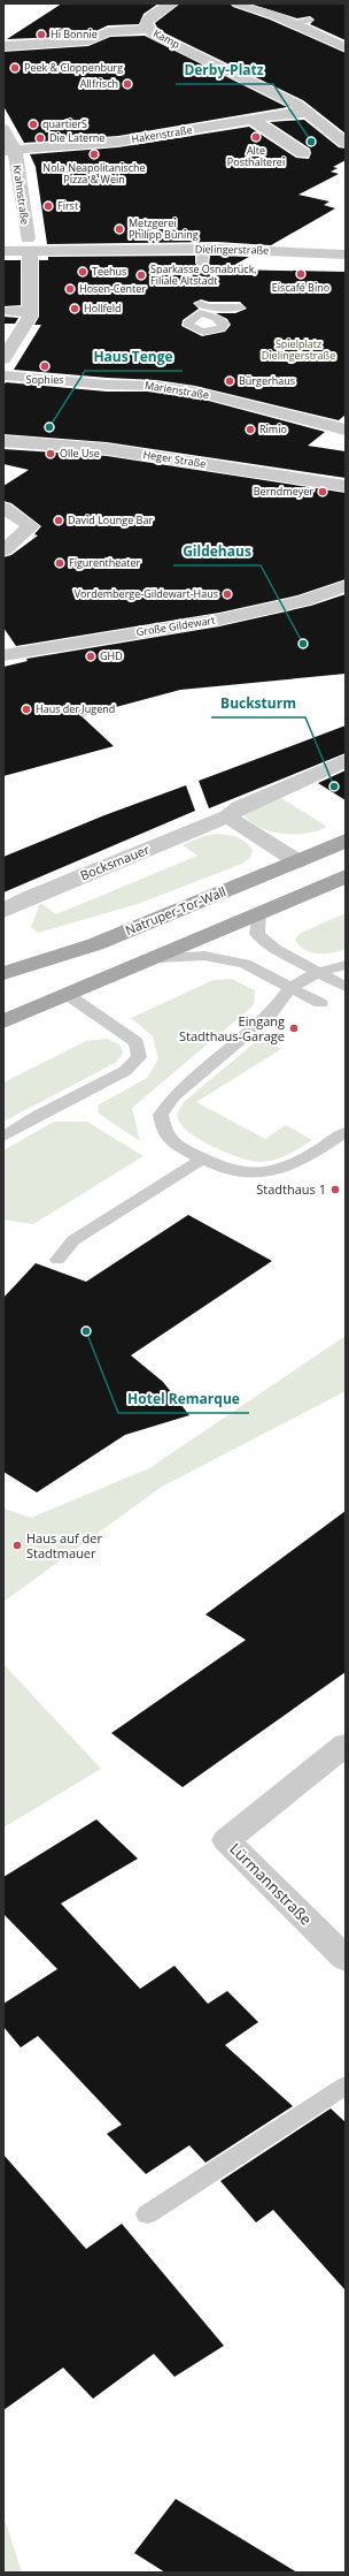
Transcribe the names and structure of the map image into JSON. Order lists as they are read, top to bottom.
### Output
{
  "streets": {
    "main road": ["Natruper-Tor-Wall"],
    "street": [
      "Kamp",
      "Hakenstraße",
      "Krahnstraße",
      "Dielingerstraße",
      "Marienstraße",
      "Heger Straße",
      "Große Gildewart",
      "Bocksmauer",
      "Lürmannstraße"
    ]
  },
  "crossings": [
    ["Kamp", "Hakenstraße"],
    ["Hakenstraße", "Krahnstraße"],
    ["Krahnstraße", "Dielingerstraße"]
  ],
  "parks": ["Spielplatz Dielingerstraße"],
  "places": [
    "Hi Bonnie",
    "Peek & Cloppenburg",
    "Allfrisch",
    "quartierS",
    "Alte Posthalterei",
    "Die Laterne",
    "Derby-Platz",
    "Nola Neapolitanische Pizza & Wein",
    "First",
    "Metzgerei Philipp Büning",
    "Teehus",
    "Eiscafé Bino",
    "Sparkasse Osnabrück, Filiale Altstadt",
    "Hosen-Center",
    "Hollfeld",
    "Sophies",
    "Bürgerhaus",
    "Haus Tenge",
    "Rimio",
    "Olle Use",
    "Berndmeyer",
    "David Lounge Bar",
    "Figurentheater",
    "Vordemberge-Gildewart-Haus",
    "Gildehaus",
    "GHD",
    "Haus der Jugend",
    "Bucksturm",
    "Eingang Stadthaus-Garage",
    "Stadthaus 1",
    "Hotel Remarque",
    "Haus auf der Stadtmauer"
  ]
}
